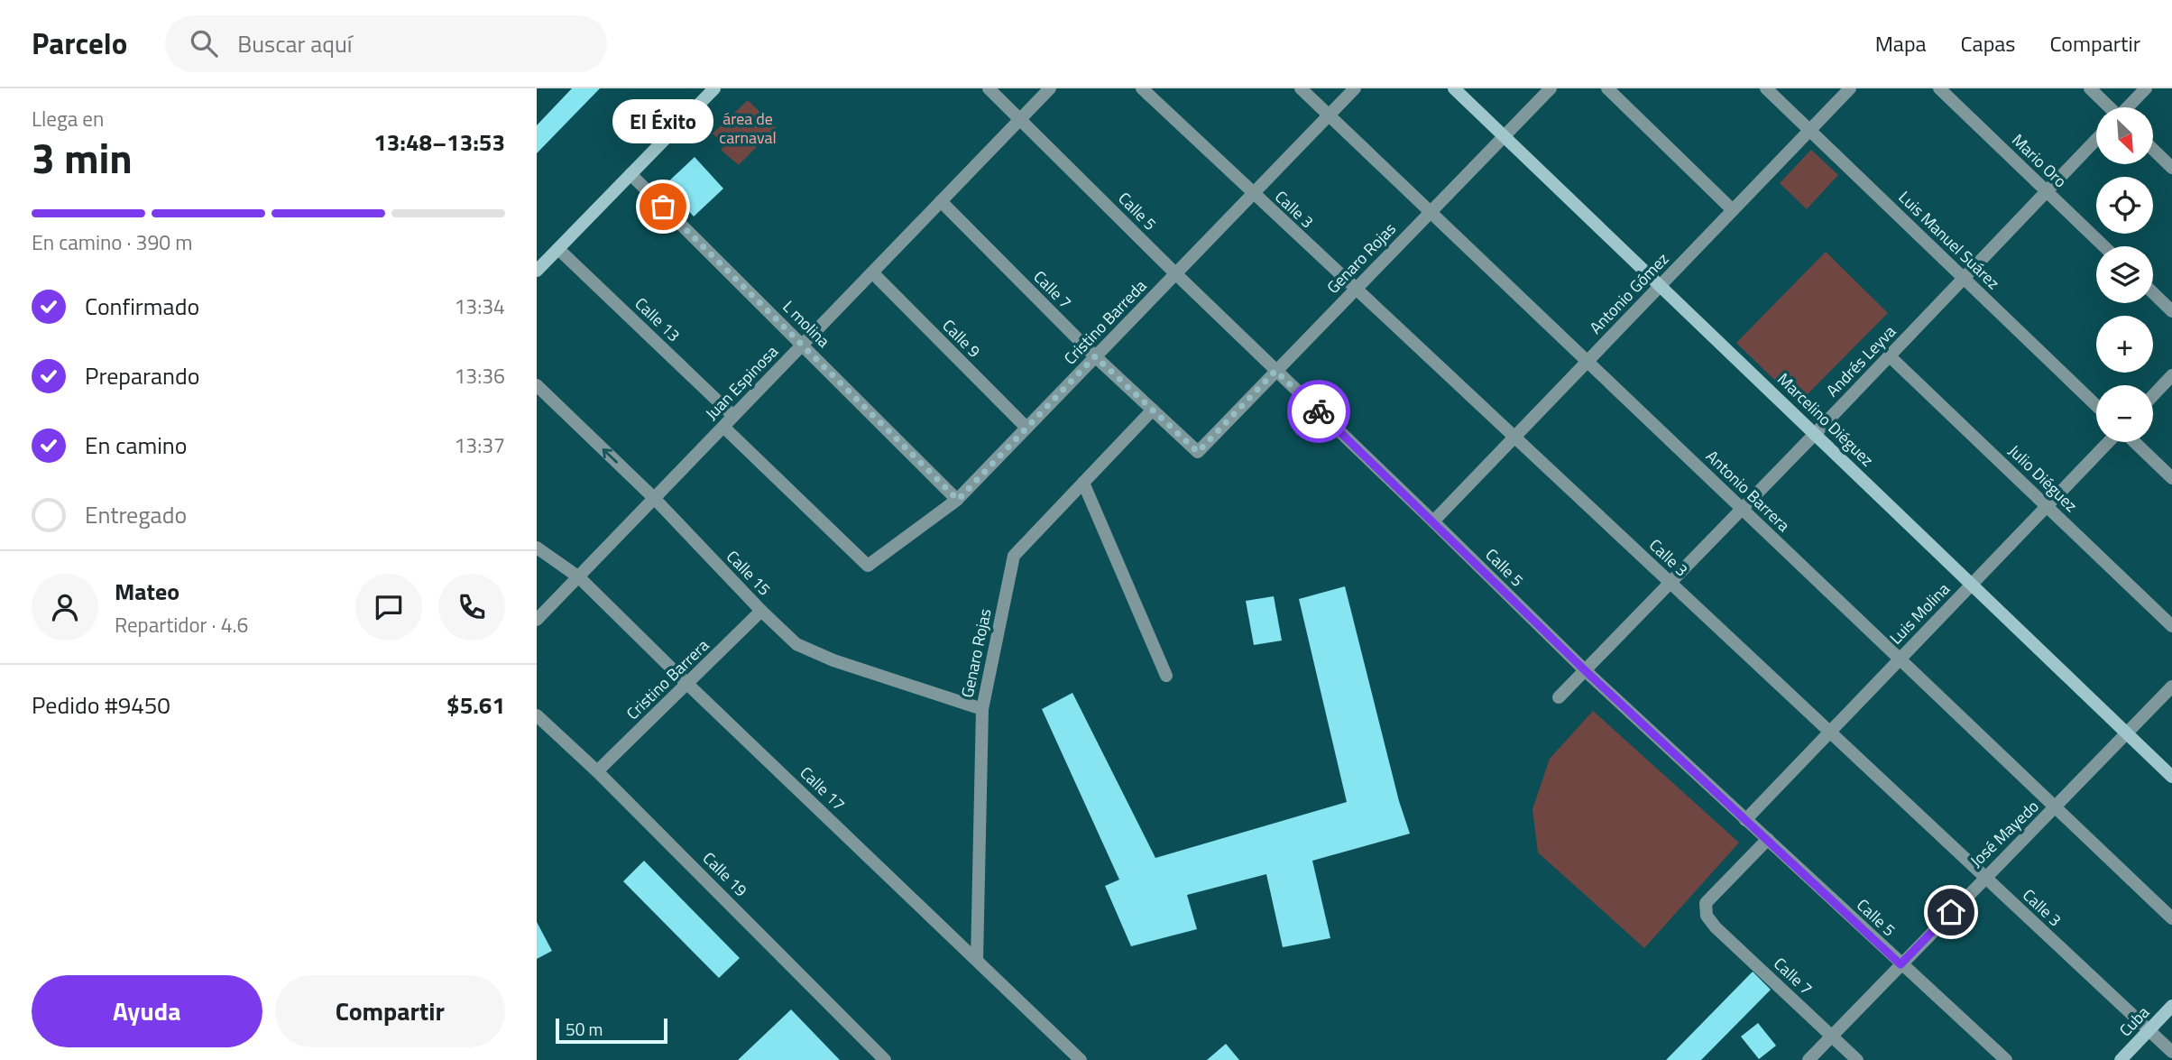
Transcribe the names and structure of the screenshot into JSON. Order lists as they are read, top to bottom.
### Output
{
  "streets": {
    "street": [
      "Mario Oro",
      "Calle 3",
      "Calle 5",
      "Luis Manuel Suárez",
      "Genaro Rojas",
      "Calle 7",
      "Antonio Gómez",
      "Calle 13",
      "Cristino Barreda",
      "L molina",
      "Calle 9",
      "Andrés Leyva",
      "Juan Espinosa",
      "Marcelino Diéguez",
      "Julio Diéguez",
      "Antonio Barrera",
      "Calle 15",
      "Luis Molina",
      "Cristino Barrera",
      "Calle 17",
      "José Mayedo",
      "Calle 19",
      "Cuba"
    ]
  },
  "crossings": [
    ["Mario Oro", "Andrés Leyva"],
    ["Calle 3", "Genaro Rojas"],
    ["Calle 3", "Antonio Gómez"],
    ["Calle 3", "Cristino Barreda"],
    ["Calle 3", "Andrés Leyva"],
    ["Calle 3", "Luis Molina"],
    ["Calle 3", "José Mayedo"],
    ["Calle 3", "Cuba"],
    ["Calle 5", "Genaro Rojas"],
    ["Calle 5", "Calle 7"],
    ["Calle 5", "Antonio Gómez"],
    ["Calle 5", "Cristino Barreda"],
    ["Calle 5", "Andrés Leyva"],
    ["Calle 5", "Juan Espinosa"],
    ["Calle 5", "Luis Molina"],
    ["Calle 5", "José Mayedo"],
    ["Luis Manuel Suárez", "Antonio Gómez"],
    ["Luis Manuel Suárez", "Andrés Leyva"],
    ["Genaro Rojas", "Calle 7"],
    ["Genaro Rojas", "Marcelino Diéguez"],
    ["Genaro Rojas", "Antonio Barrera"],
    ["Genaro Rojas", "Calle 15"],
    ["Genaro Rojas", "Calle 17"],
    ["Calle 7", "Cristino Barreda"],
    ["Calle 7", "Juan Espinosa"],
    ["Calle 7", "José Mayedo"],
    ["Antonio Gómez", "Marcelino Diéguez"],
    ["Antonio Gómez", "Antonio Barrera"],
    ["Calle 13", "Juan Espinosa"],
    ["Cristino Barreda", "L molina"],
    ["Cristino Barreda", "Calle 9"],
    ["Cristino Barreda", "Juan Espinosa"],
    ["Cristino Barreda", "Antonio Barrera"],
    ["L molina", "Juan Espinosa"],
    ["Calle 9", "Juan Espinosa"],
    ["Andrés Leyva", "Marcelino Diéguez"],
    ["Andrés Leyva", "Julio Diéguez"],
    ["Andrés Leyva", "Antonio Barrera"],
    ["Juan Espinosa", "Calle 15"],
    ["Juan Espinosa", "Calle 17"],
    ["Marcelino Diéguez", "Luis Molina"],
    ["Marcelino Diéguez", "José Mayedo"],
    ["Julio Diéguez", "Luis Molina"],
    ["Antonio Barrera", "Luis Molina"],
    ["Antonio Barrera", "José Mayedo"],
    ["Calle 15", "Cristino Barrera"],
    ["Cristino Barrera", "Calle 17"],
    ["Cristino Barrera", "Calle 19"]
  ],
  "parks": ["área de carnaval"],
  "places": ["El Éxito"],
  "scale_bar": "50 m",
  "north": "bottom right",
  "page": {
    "header": "Parcelo",
    "search": "Buscar aquí",
    "nav": ["Mapa", "Capas", "Compartir"],
    "heading": ["3 min", "Llega en", "13:48–13:53"],
    "panel": [
      "Mateo",
      "Repartidor · 4.6",
      "Pedido #9450",
      "$5.61"
    ],
    "bubble": "El Éxito",
    "map_buttons": ["+", "−"],
    "bar": "En camino · 390 m",
    "list": [
      ["Confirmado", "13:34"],
      ["Preparando", "13:36"],
      ["En camino", "13:37"],
      "Entregado"
    ],
    "buttons": ["Ayuda", "Compartir"],
    "scale": "50 m"
  }
}
